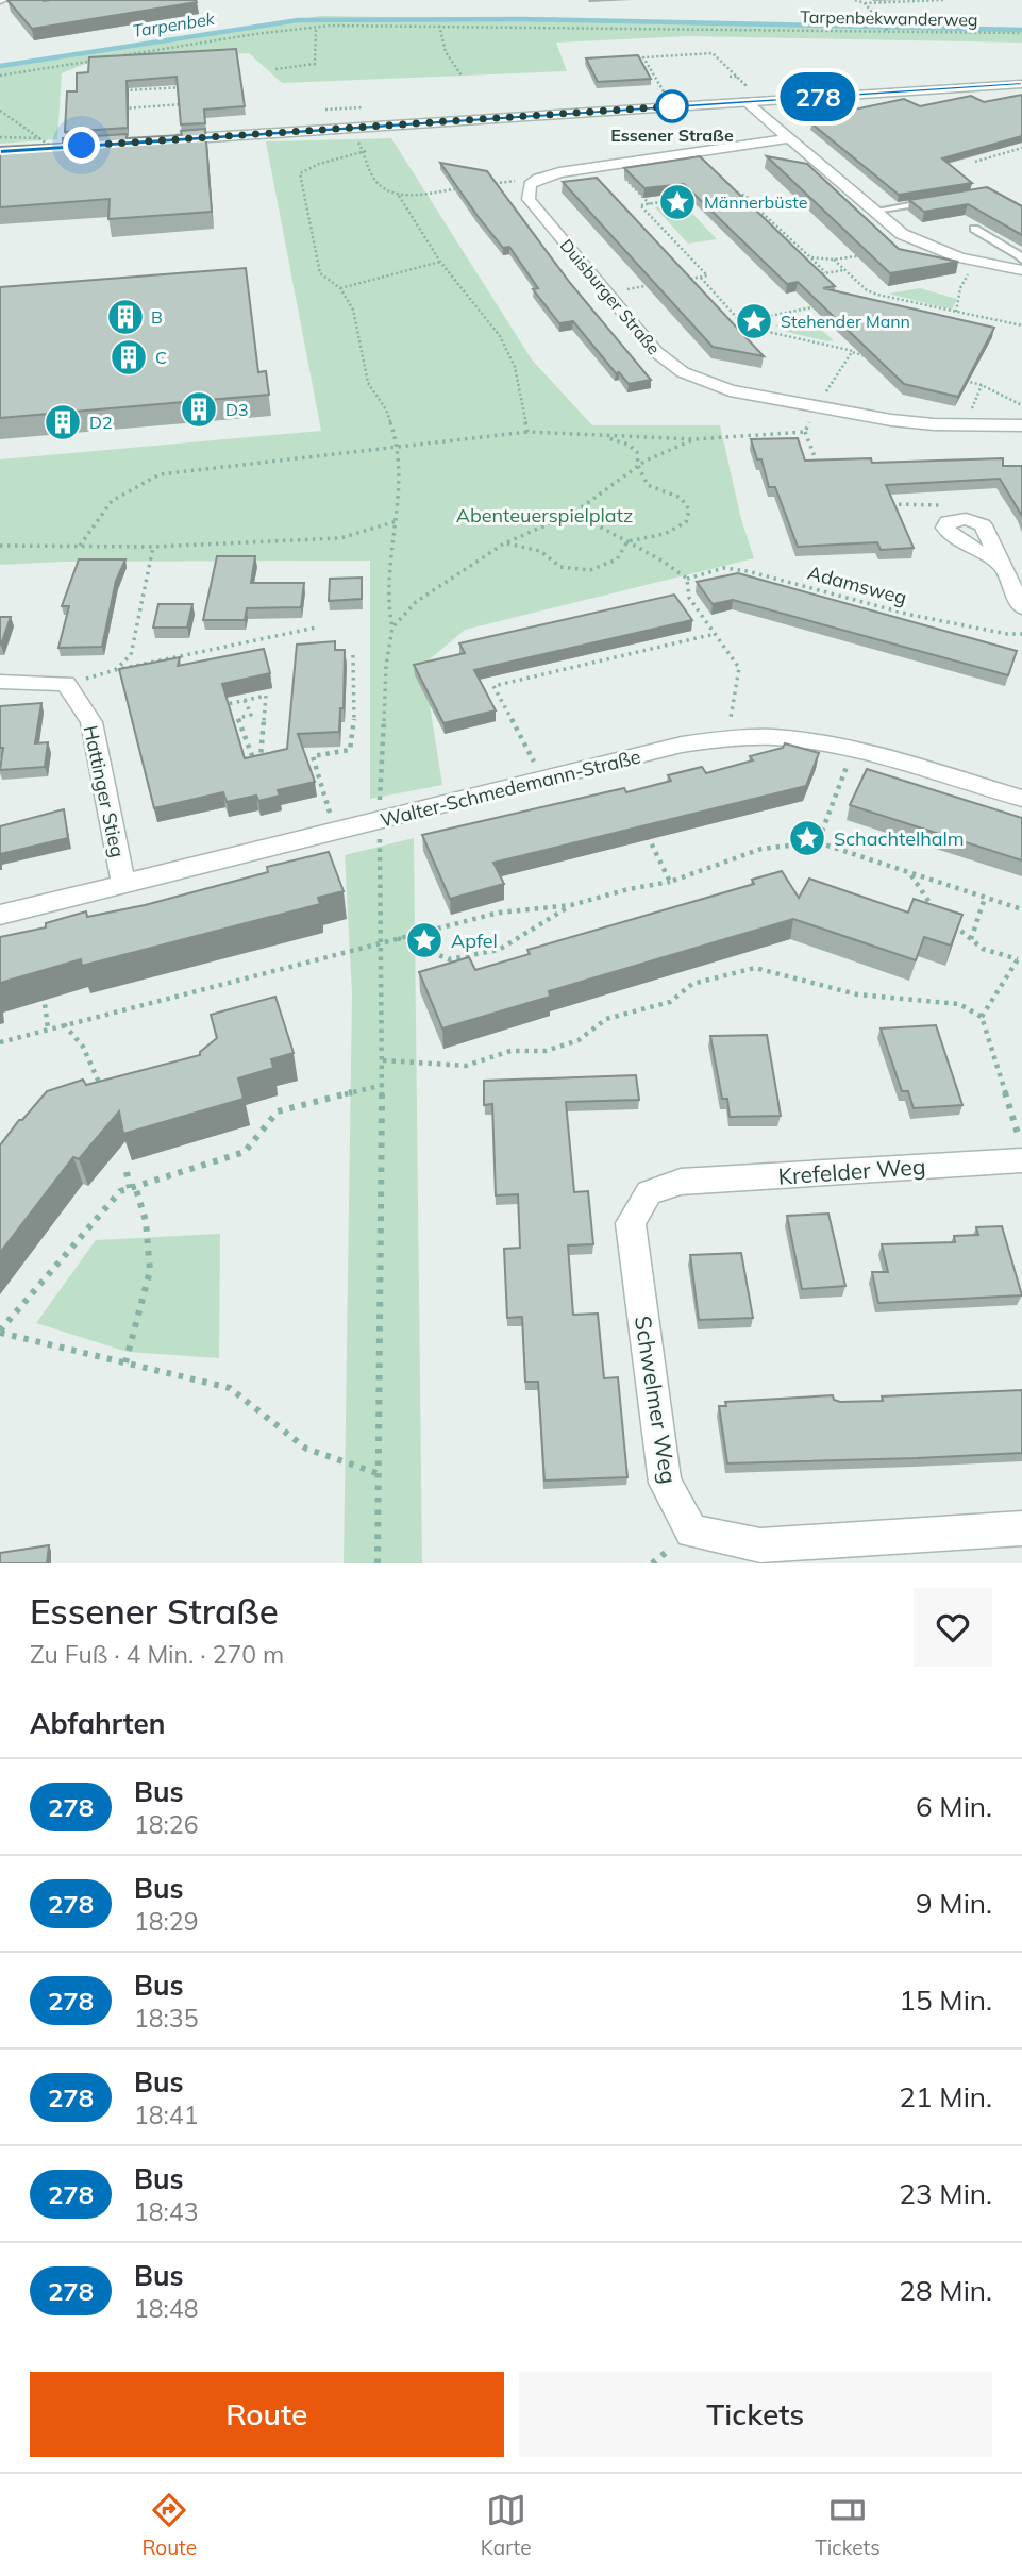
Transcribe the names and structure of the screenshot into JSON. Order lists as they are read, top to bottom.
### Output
{
  "streets": {
    "street": [
      "Duisburger Straße",
      "Walter-Schmedemann-Straße",
      "Hattinger Stieg",
      "Krefelder Weg",
      "Schwelmer Weg"
    ],
    "path": ["Tarpenbekwanderweg", "Adamsweg"]
  },
  "crossings": [
    ["Walter-Schmedemann-Straße", "Hattinger Stieg"],
    ["Krefelder Weg", "Schwelmer Weg"]
  ],
  "water": ["Tarpenbek"],
  "parks": ["Abenteuerspielplatz"],
  "places": {
    "other": ["Essener Straße"],
    "place": [
      "Männerbüste",
      "Stehender Mann",
      "Schachtelhalm",
      "Apfel"
    ],
    "building": [
      "B",
      "C",
      "D3",
      "D2"
    ]
  },
  "lines": ["bus line 278"],
  "page": {
    "on_map": "278",
    "heading": [
      ["Essener Straße", "Zu Fuß · 4 Min. · 270 m"],
      "Abfahrten"
    ],
    "list": [
      {
        "mark": "278",
        "name": "Bus",
        "note": "18:26",
        "value": "6 Min."
      },
      {
        "mark": "278",
        "name": "Bus",
        "note": "18:29",
        "value": "9 Min."
      },
      {
        "mark": "278",
        "name": "Bus",
        "note": "18:35",
        "value": "15 Min."
      },
      {
        "mark": "278",
        "name": "Bus",
        "note": "18:41",
        "value": "21 Min."
      },
      {
        "mark": "278",
        "name": "Bus",
        "note": "18:43",
        "value": "23 Min."
      },
      {
        "mark": "278",
        "name": "Bus",
        "note": "18:48",
        "value": "28 Min."
      }
    ],
    "buttons": ["Route", "Tickets"],
    "tabs": ["Route", "Karte", "Tickets"]
  }
}
